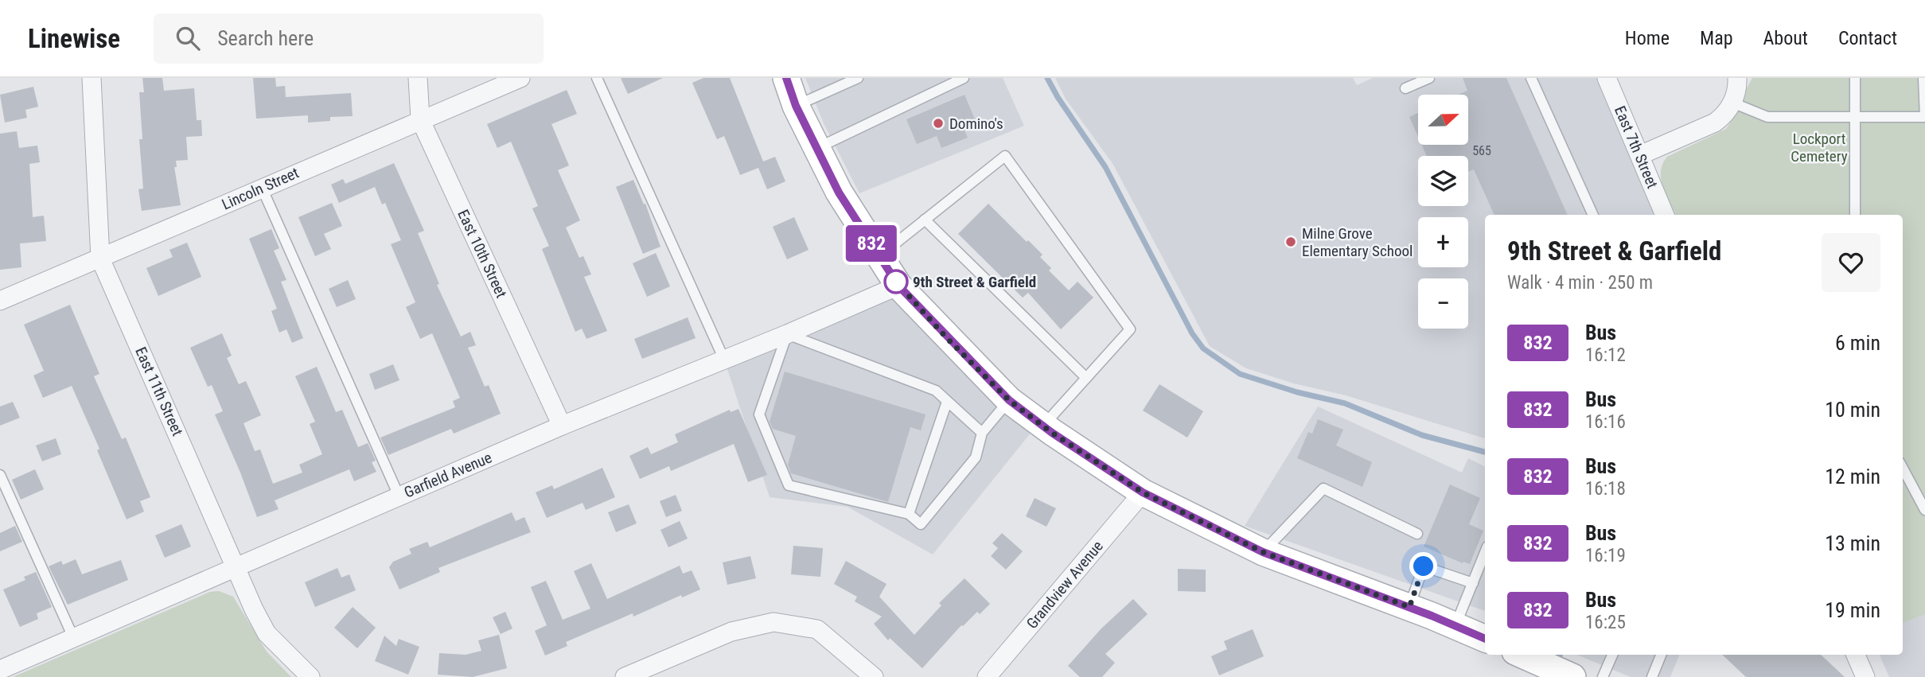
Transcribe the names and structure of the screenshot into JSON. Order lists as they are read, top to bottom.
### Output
{
  "streets": {
    "street": [
      "East 7th Street",
      "Lincoln Street",
      "East 10th Street",
      "East 11th Street",
      "Garfield Avenue",
      "Grandview Avenue"
    ]
  },
  "crossings": [
    ["Lincoln Street", "East 10th Street"],
    ["Lincoln Street", "East 11th Street"],
    ["East 10th Street", "Garfield Avenue"],
    ["East 11th Street", "Garfield Avenue"]
  ],
  "parks": ["Lockport Cemetery"],
  "places": ["Domino's", "Milne Grove Elementary School", "9th Street & Garfield"],
  "lines": ["bus line 832"],
  "house_numbers": ["565"],
  "north": "right",
  "page": {
    "header": "Linewise",
    "search": "Search here",
    "nav": [
      "Home",
      "Map",
      "About",
      "Contact"
    ],
    "on_map": "832",
    "map_buttons": ["+", "−"],
    "heading": ["9th Street & Garfield", "Walk · 4 min · 250 m"],
    "list": [
      {
        "mark": "832",
        "name": "Bus",
        "note": "16:12",
        "value": "6 min"
      },
      {
        "mark": "832",
        "name": "Bus",
        "note": "16:16",
        "value": "10 min"
      },
      {
        "mark": "832",
        "name": "Bus",
        "note": "16:18",
        "value": "12 min"
      },
      {
        "mark": "832",
        "name": "Bus",
        "note": "16:19",
        "value": "13 min"
      },
      {
        "mark": "832",
        "name": "Bus",
        "note": "16:25",
        "value": "19 min"
      }
    ]
  }
}
